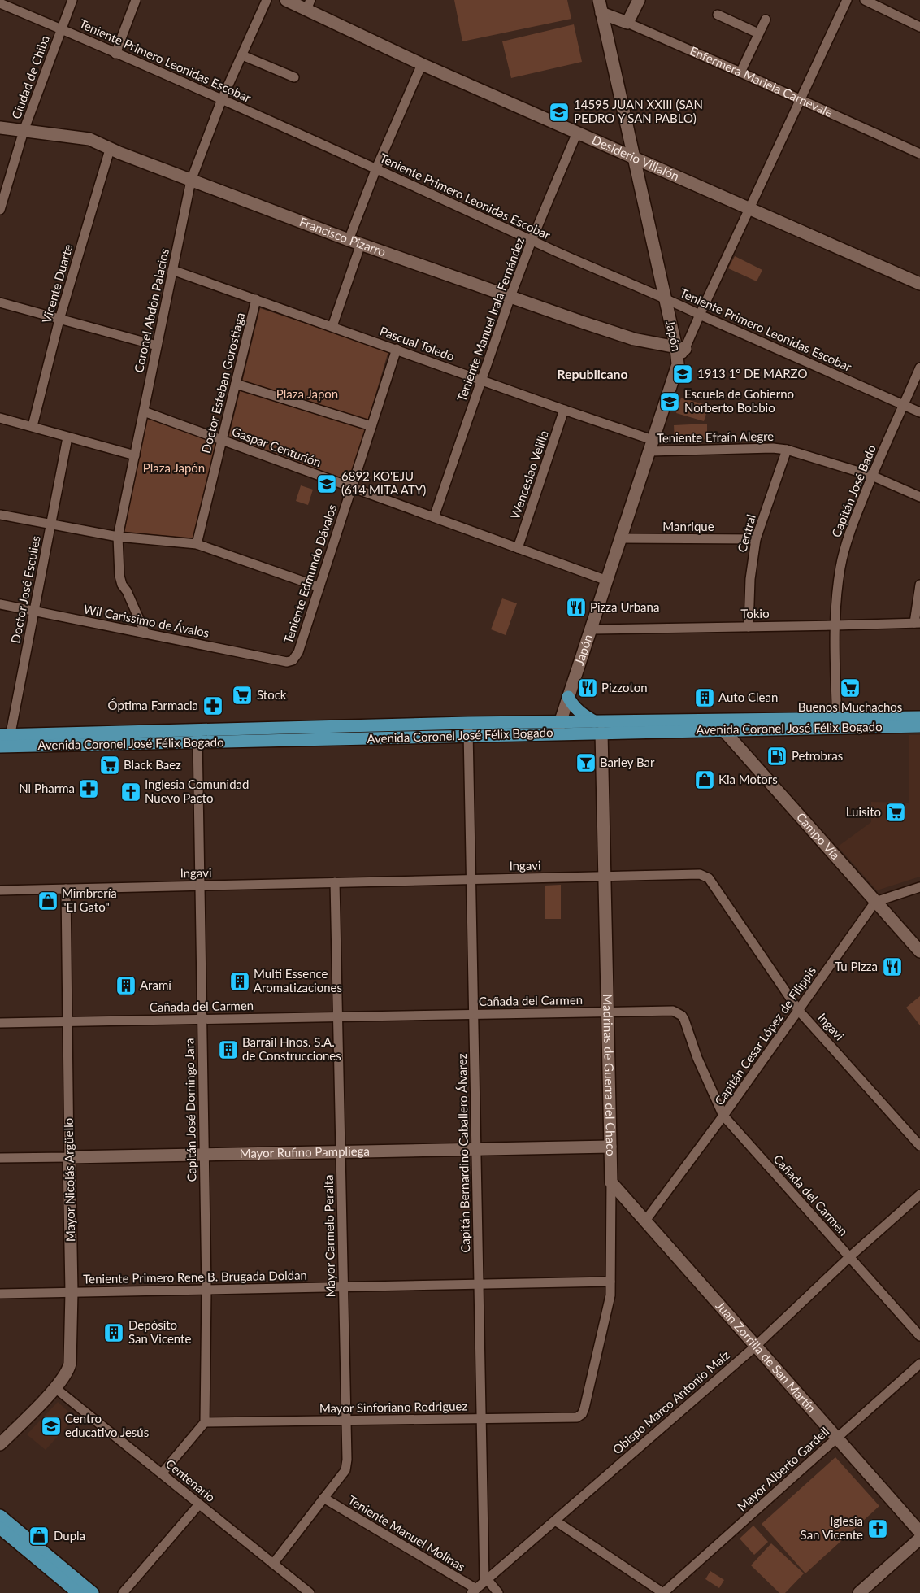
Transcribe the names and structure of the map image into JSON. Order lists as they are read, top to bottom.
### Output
{
  "streets": {
    "main road": ["Avenida Coronel José Félix Bogado"],
    "street": [
      "Teniente Primero Leonidas Escobar",
      "Ciudad de Chiba",
      "Enfermera Mariela Carnevale",
      "Desiderio Villalón",
      "Francisco Pizarro",
      "Vicente Duarte",
      "Coronel Abdón Palacios",
      "Teniente Manuel Irala Fernández",
      "Japón",
      "Pascual Toledo",
      "Doctor Esteban Gorostiaga",
      "Teniente Efraín Alegre",
      "Gaspar Centurión",
      "Wenceslao Velilla",
      "Capitán José Bado",
      "Manrique",
      "Central",
      "Teniente Edmundo Dávalos",
      "Doctor José Esculies",
      "Tokio",
      "Wil Carissimo de Ávalos",
      "Campo Vía",
      "Ingavi",
      "Cañada del Carmen",
      "Capitán Cesar López de Filippis",
      "Madrinas de Guerra del Chaco",
      "Capitán José Domingo Jara",
      "Mayor Rufino Pampliega",
      "Capitán Bernardino Caballero Álvarez",
      "Mayor Nicolás Argüello",
      "Mayor Carmelo Peralta",
      "Teniente Primero Rene B. Brugada Doldan",
      "Juan Zorrilla de San Martín",
      "Obispo Marco Antonio Maíz",
      "Mayor Sinforiano Rodriguez",
      "Mayor Alberto Gardell",
      "Centenario",
      "Teniente Manuel Molinas"
    ]
  },
  "crossings": [
    ["Teniente Primero Leonidas Escobar", "Ciudad de Chiba"],
    ["Teniente Primero Leonidas Escobar", "Coronel Abdón Palacios"],
    ["Teniente Primero Leonidas Escobar", "Teniente Manuel Irala Fernández"],
    ["Teniente Primero Leonidas Escobar", "Japón"],
    ["Teniente Primero Leonidas Escobar", "Capitán José Bado"],
    ["Ciudad de Chiba", "Francisco Pizarro"],
    ["Enfermera Mariela Carnevale", "Japón"],
    ["Desiderio Villalón", "Teniente Manuel Irala Fernández"],
    ["Desiderio Villalón", "Japón"],
    ["Francisco Pizarro", "Vicente Duarte"],
    ["Francisco Pizarro", "Coronel Abdón Palacios"],
    ["Francisco Pizarro", "Teniente Manuel Irala Fernández"],
    ["Francisco Pizarro", "Japón"],
    ["Coronel Abdón Palacios", "Pascual Toledo"],
    ["Coronel Abdón Palacios", "Gaspar Centurión"],
    ["Coronel Abdón Palacios", "Wil Carissimo de Ávalos"],
    ["Teniente Manuel Irala Fernández", "Pascual Toledo"],
    ["Teniente Manuel Irala Fernández", "Gaspar Centurión"],
    ["Japón", "Pascual Toledo"],
    ["Japón", "Teniente Efraín Alegre"],
    ["Japón", "Gaspar Centurión"],
    ["Japón", "Manrique"],
    ["Japón", "Tokio"],
    ["Japón", "Avenida Coronel José Félix Bogado"],
    ["Pascual Toledo", "Doctor Esteban Gorostiaga"],
    ["Pascual Toledo", "Teniente Efraín Alegre"],
    ["Pascual Toledo", "Wenceslao Velilla"],
    ["Pascual Toledo", "Teniente Edmundo Dávalos"],
    ["Doctor Esteban Gorostiaga", "Gaspar Centurión"],
    ["Teniente Efraín Alegre", "Capitán José Bado"],
    ["Teniente Efraín Alegre", "Central"],
    ["Gaspar Centurión", "Wenceslao Velilla"],
    ["Gaspar Centurión", "Teniente Edmundo Dávalos"],
    ["Capitán José Bado", "Tokio"],
    ["Capitán José Bado", "Avenida Coronel José Félix Bogado"],
    ["Manrique", "Central"],
    ["Central", "Tokio"],
    ["Teniente Edmundo Dávalos", "Wil Carissimo de Ávalos"],
    ["Doctor José Esculies", "Wil Carissimo de Ávalos"],
    ["Doctor José Esculies", "Avenida Coronel José Félix Bogado"],
    ["Avenida Coronel José Félix Bogado", "Campo Vía"],
    ["Avenida Coronel José Félix Bogado", "Madrinas de Guerra del Chaco"],
    ["Avenida Coronel José Félix Bogado", "Capitán José Domingo Jara"],
    ["Avenida Coronel José Félix Bogado", "Capitán Bernardino Caballero Álvarez"],
    ["Campo Vía", "Capitán Cesar López de Filippis"],
    ["Ingavi", "Capitán Cesar López de Filippis"],
    ["Ingavi", "Madrinas de Guerra del Chaco"],
    ["Ingavi", "Capitán José Domingo Jara"],
    ["Ingavi", "Capitán Bernardino Caballero Álvarez"],
    ["Ingavi", "Mayor Nicolás Argüello"],
    ["Ingavi", "Mayor Carmelo Peralta"],
    ["Cañada del Carmen", "Capitán Cesar López de Filippis"],
    ["Cañada del Carmen", "Madrinas de Guerra del Chaco"],
    ["Cañada del Carmen", "Capitán José Domingo Jara"],
    ["Cañada del Carmen", "Capitán Bernardino Caballero Álvarez"],
    ["Cañada del Carmen", "Mayor Nicolás Argüello"],
    ["Cañada del Carmen", "Mayor Carmelo Peralta"],
    ["Cañada del Carmen", "Obispo Marco Antonio Maíz"],
    ["Capitán Cesar López de Filippis", "Juan Zorrilla de San Martín"],
    ["Madrinas de Guerra del Chaco", "Mayor Rufino Pampliega"],
    ["Madrinas de Guerra del Chaco", "Teniente Primero Rene B. Brugada Doldan"],
    ["Madrinas de Guerra del Chaco", "Juan Zorrilla de San Martín"],
    ["Madrinas de Guerra del Chaco", "Mayor Sinforiano Rodriguez"],
    ["Capitán José Domingo Jara", "Mayor Rufino Pampliega"],
    ["Capitán José Domingo Jara", "Teniente Primero Rene B. Brugada Doldan"],
    ["Capitán José Domingo Jara", "Mayor Sinforiano Rodriguez"],
    ["Mayor Rufino Pampliega", "Capitán Bernardino Caballero Álvarez"],
    ["Mayor Rufino Pampliega", "Mayor Nicolás Argüello"],
    ["Mayor Rufino Pampliega", "Mayor Carmelo Peralta"],
    ["Capitán Bernardino Caballero Álvarez", "Teniente Primero Rene B. Brugada Doldan"],
    ["Capitán Bernardino Caballero Álvarez", "Obispo Marco Antonio Maíz"],
    ["Capitán Bernardino Caballero Álvarez", "Mayor Sinforiano Rodriguez"],
    ["Mayor Nicolás Argüello", "Teniente Primero Rene B. Brugada Doldan"],
    ["Mayor Nicolás Argüello", "Centenario"],
    ["Mayor Carmelo Peralta", "Teniente Primero Rene B. Brugada Doldan"],
    ["Mayor Carmelo Peralta", "Mayor Sinforiano Rodriguez"],
    ["Mayor Carmelo Peralta", "Centenario"],
    ["Mayor Carmelo Peralta", "Teniente Manuel Molinas"],
    ["Juan Zorrilla de San Martín", "Obispo Marco Antonio Maíz"],
    ["Juan Zorrilla de San Martín", "Mayor Alberto Gardell"],
    ["Obispo Marco Antonio Maíz", "Teniente Manuel Molinas"]
  ],
  "districts": ["Republicano"],
  "parks": ["Plaza Japon", "Plaza Japón"],
  "places": {
    "school or university": [
      "14595 JUAN XXIII (SAN PEDRO Y SAN PABLO)",
      "1913 1º DE MARZO",
      "Escuela de Gobierno Norberto Bobbio",
      "6892 KO'EJU (614 MITA ATY)",
      "Centro educativo Jesús"
    ],
    "restaurant": ["Pizza Urbana", "Pizzoton", "Tu Pizza"],
    "supermarket": [
      "Buenos Muchachos",
      "Stock",
      "Black Baez",
      "Luisito"
    ],
    "building": [
      "Auto Clean",
      "Multi Essence Aromatizaciones",
      "Aramí",
      "Barrail Hnos. S.A. de Construcciones",
      "Depósito San Vicente"
    ],
    "pharmacy": ["Óptima Farmacia", "Nl Pharma"],
    "fuel station": ["Petrobras"],
    "bar": ["Barley Bar"],
    "shop": ["Kia Motors", "Mimbrería \"El Gato\"", "Dupla"],
    "church": ["Inglesia Comunidad Nuevo Pacto", "Iglesia San Vicente"]
  }
}
